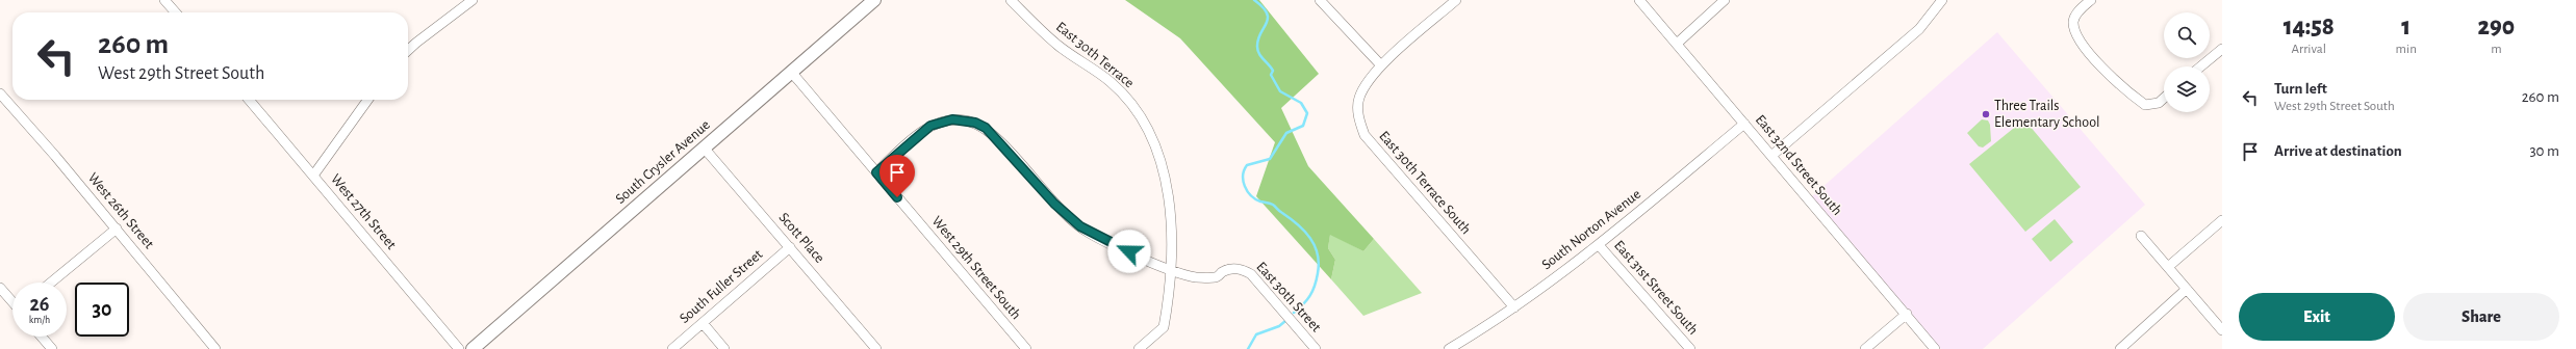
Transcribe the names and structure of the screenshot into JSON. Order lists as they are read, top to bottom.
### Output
{
  "streets": {
    "main road": ["South Crysler Avenue"],
    "street": [
      "East 30th Terrace",
      "East 32nd Street South",
      "East 30th Terrace South",
      "West 26th Street",
      "West 27th Street",
      "South Norton Avenue",
      "Scott Place",
      "West 29th Street South",
      "South Fuller Street",
      "East 31st Street South",
      "East 30th Street"
    ]
  },
  "crossings": [
    ["East 30th Terrace", "East 30th Street"],
    ["South Crysler Avenue", "Scott Place"],
    ["South Crysler Avenue", "West 29th Street South"],
    ["East 32nd Street South", "South Norton Avenue"],
    ["East 30th Terrace South", "South Norton Avenue"],
    ["South Norton Avenue", "East 31st Street South"],
    ["Scott Place", "South Fuller Street"]
  ],
  "places": ["Three Trails Elementary School"],
  "page": {
    "eta": [
      "14:58",
      "Arrival",
      "1",
      "min",
      "290",
      "m"
    ],
    "turn": ["260 m", "West 29th Street South"],
    "list": [
      {
        "name": "Turn left",
        "note": "West 29th Street South",
        "value": "260 m"
      },
      {
        "name": "Arrive at destination",
        "value": "30 m"
      }
    ],
    "speed": "26 km/h",
    "limit": "30",
    "buttons": ["Exit", "Share"]
  }
}
